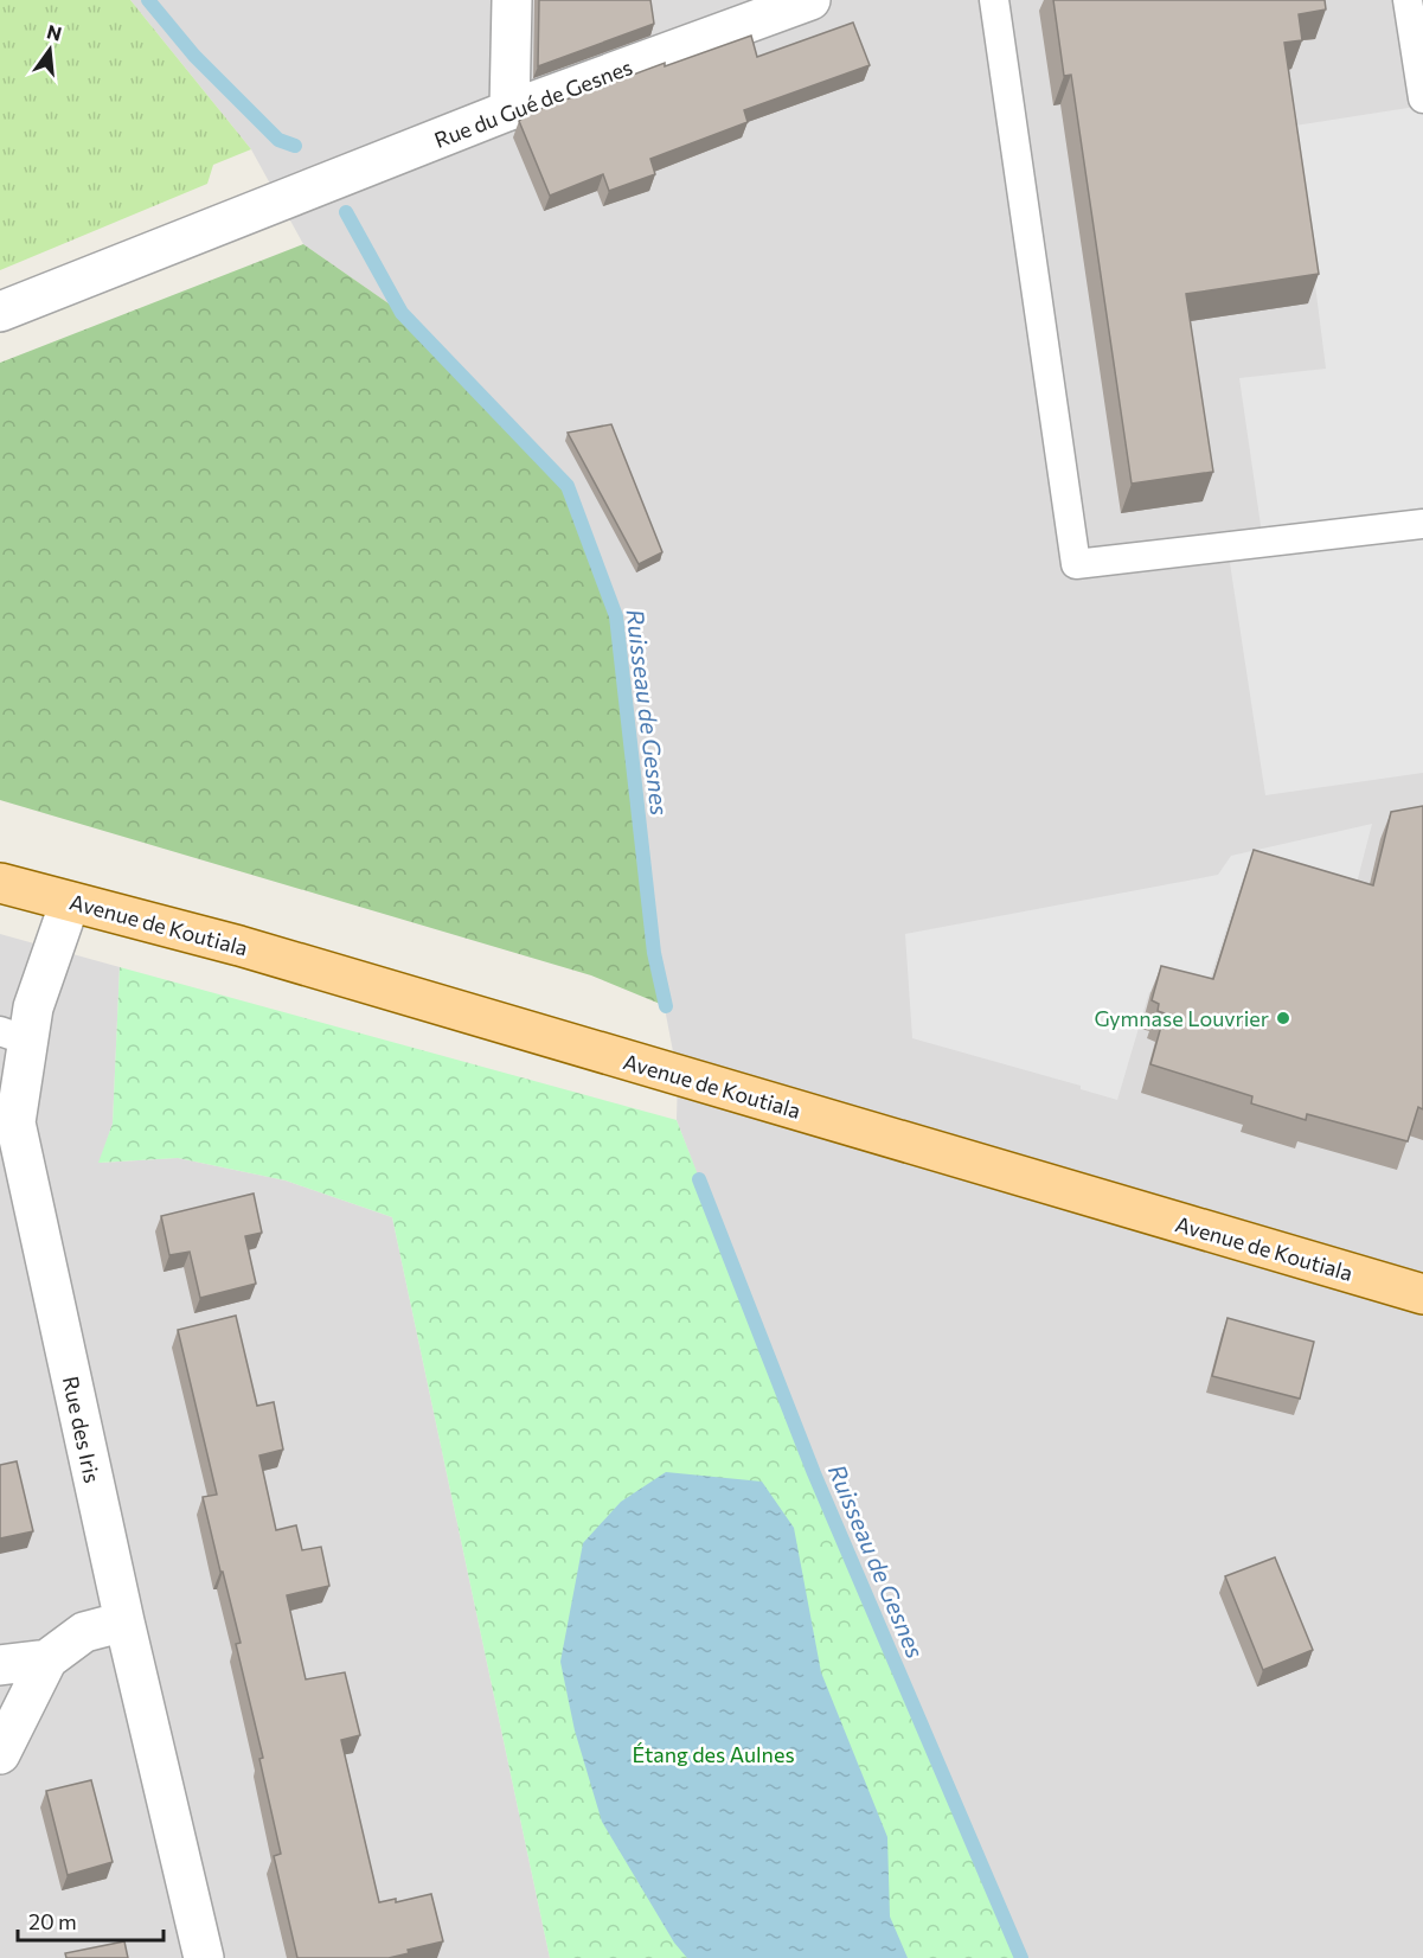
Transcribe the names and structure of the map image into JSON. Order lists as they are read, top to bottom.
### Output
{
  "streets": {
    "main road": ["Avenue de Koutiala"],
    "street": ["Rue du Gué de Gesnes", "Rue des Iris"]
  },
  "crossings": [
    ["Avenue de Koutiala", "Rue des Iris"]
  ],
  "water": ["Ruisseau de Gesnes"],
  "parks": ["Étang des Aulnes"],
  "places": ["Gymnase Louvrier"],
  "scale_bar": "20 m",
  "north": "top"
}
